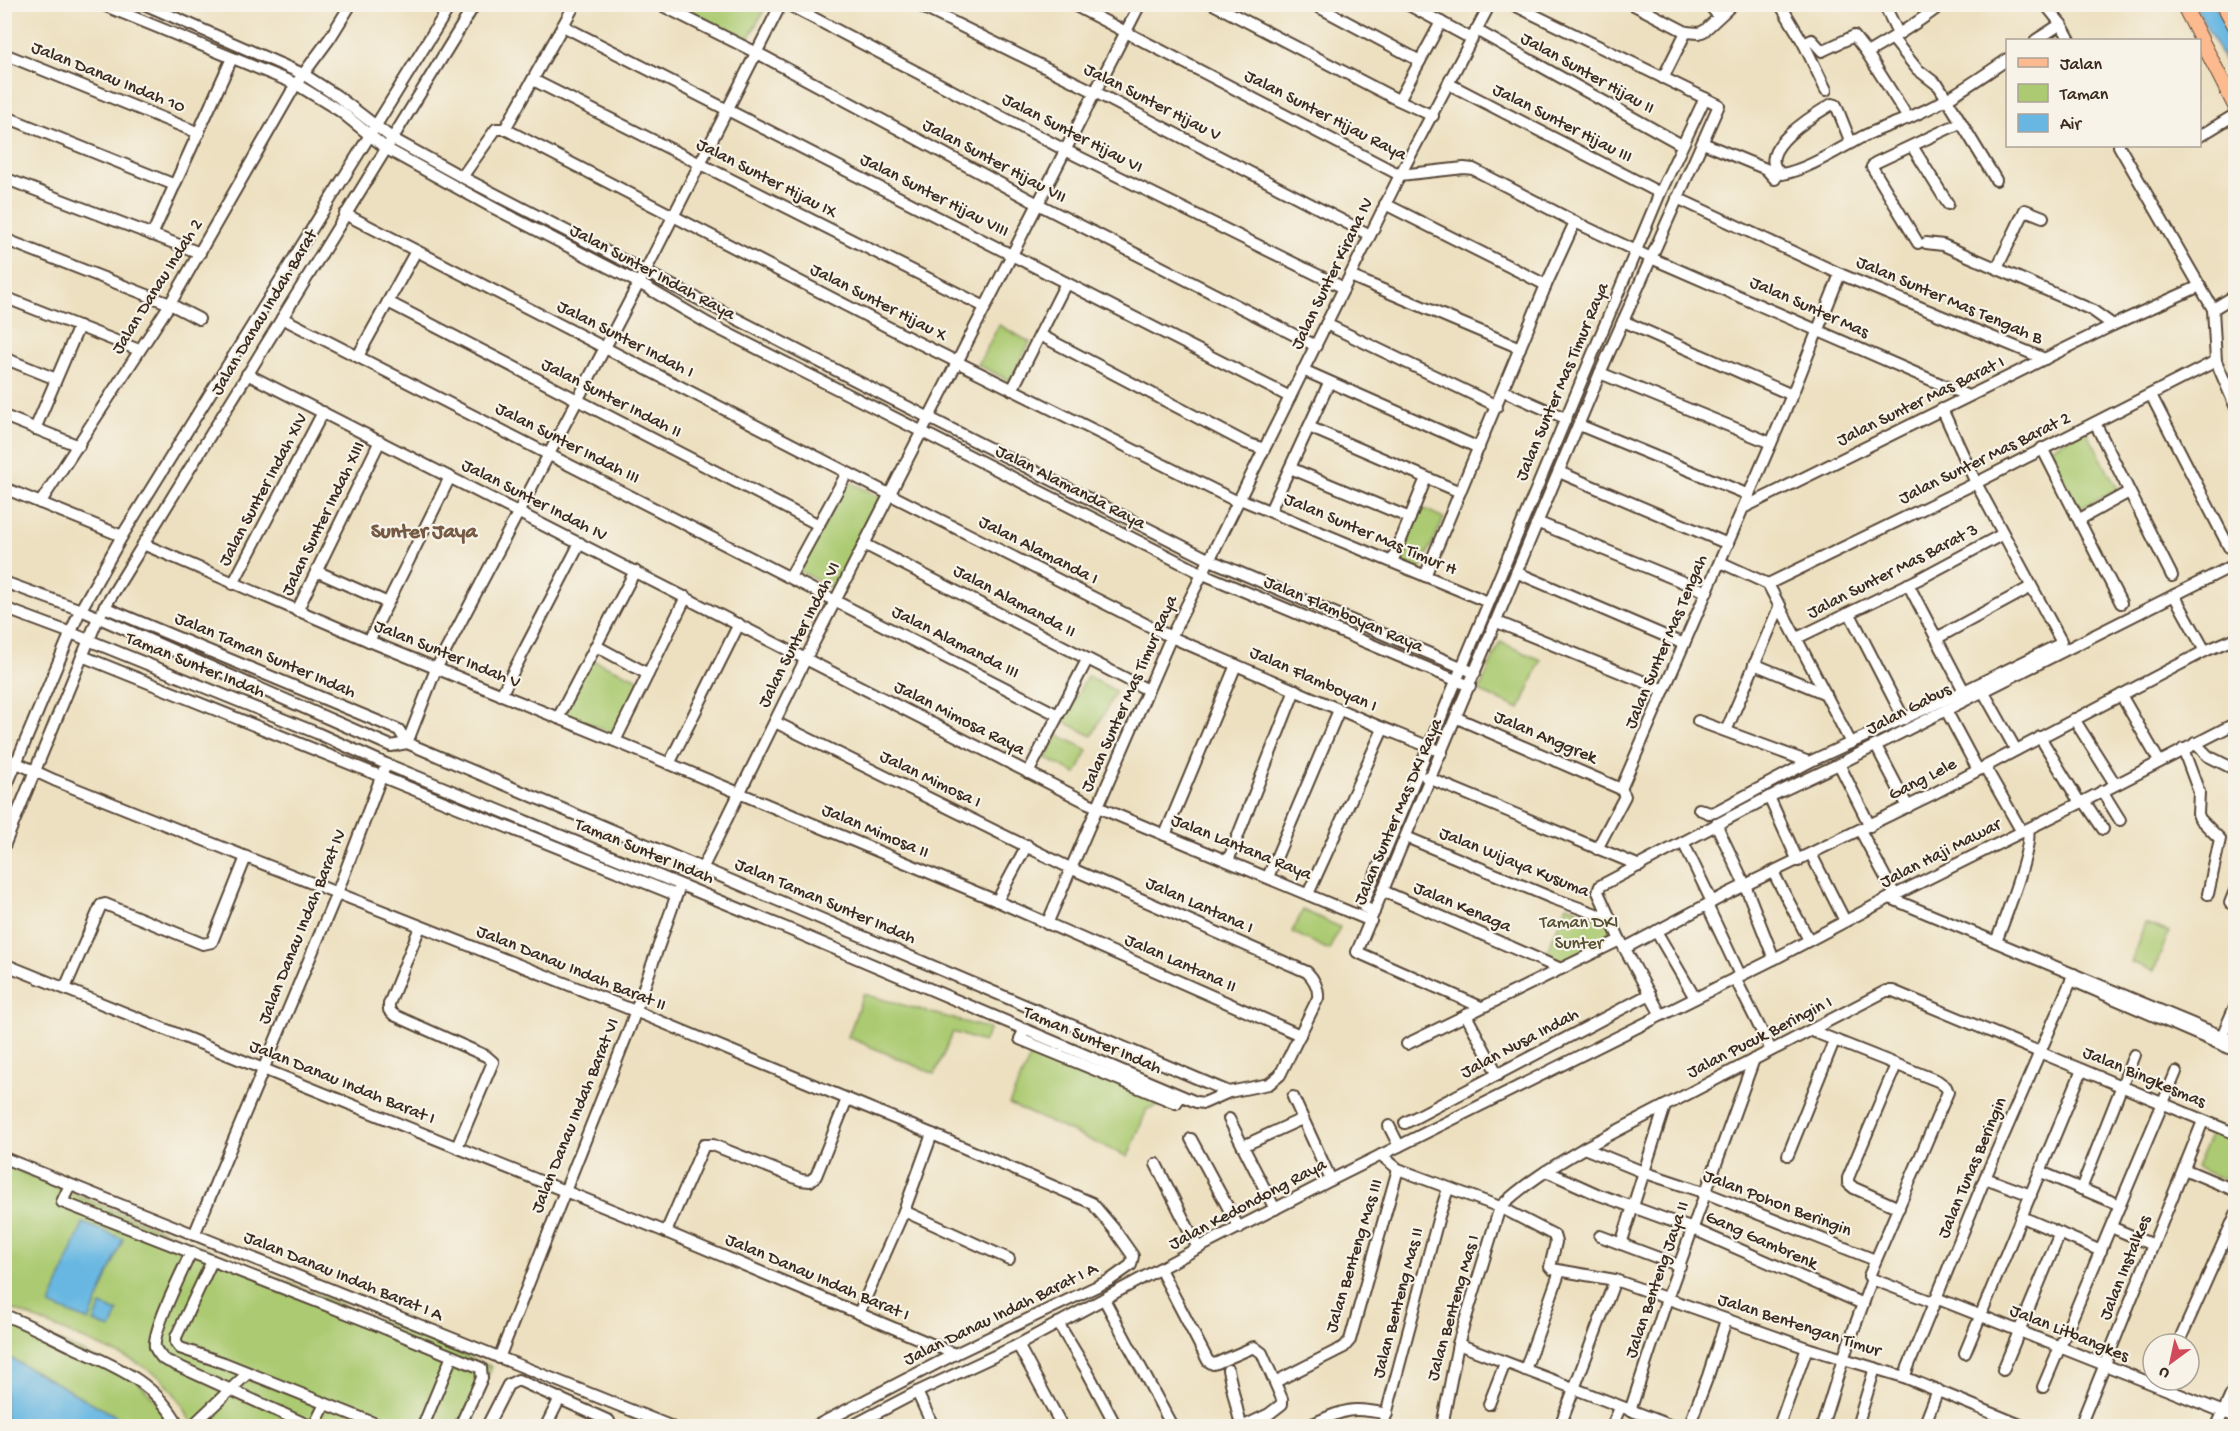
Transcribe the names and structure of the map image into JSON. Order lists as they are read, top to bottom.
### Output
{
  "streets": {
    "street": [
      "Jalan Sunter Hijau II",
      "Jalan Danau Indah 10",
      "Jalan Sunter Hijau V",
      "Jalan Sunter Hijau Raya",
      "Jalan Sunter Hijau III",
      "Jalan Sunter Hijau VI",
      "Jalan Sunter Hijau VII",
      "Jalan Sunter Hijau IX",
      "Jalan Sunter Hijau VIII",
      "Jalan Sunter Indah Raya",
      "Jalan Sunter Kirana IV",
      "Jalan Danau Indah 2",
      "Jalan Sunter Mas Tengah B",
      "Jalan Sunter Hijau X",
      "Jalan Sunter Mas",
      "Jalan Danau Indah Barat",
      "Jalan Sunter Indah I",
      "Jalan Sunter Mas Timur Raya",
      "Jalan Sunter Indah II",
      "Jalan Sunter Mas Barat I",
      "Jalan Sunter Indah III",
      "Jalan Sunter Mas Barat 2",
      "Jalan Alamanda Raya",
      "Jalan Sunter Indah XIV",
      "Jalan Sunter Indah IV",
      "Jalan Sunter Indah XIII",
      "Jalan Sunter Mas Timur H",
      "Jalan Alamanda I",
      "Jalan Sunter Mas Barat 3",
      "Jalan Alamanda II",
      "Jalan Flamboyan Raya",
      "Jalan Sunter Indah VI",
      "Jalan Sunter Mas Tengah",
      "Jalan Alamanda III",
      "Jalan Sunter Indah V",
      "Jalan Taman Sunter Indah",
      "Taman Sunter Indah",
      "Jalan Flamboyan I",
      "Jalan Gabus",
      "Jalan Mimosa Raya",
      "Jalan Anggrek",
      "Jalan Mimosa I",
      "Gang Lele",
      "Jalan Sunter Mas DKI Raya",
      "Jalan Mimosa II",
      "Jalan Lantana Raya",
      "Jalan Haji Mawar",
      "Jalan Wijaya Kusuma",
      "Jalan Lantana I",
      "Jalan Kenaga",
      "Jalan Danau Indah Barat IV",
      "Jalan Lantana II",
      "Jalan Danau Indah Barat II",
      "Jalan Pucuk Beringin I",
      "Jalan Nusa Indah",
      "Jalan Bingkesmas",
      "Jalan Danau Indah Barat I",
      "Jalan Danau Indah Barat VI",
      "Jalan Tunas Beringin",
      "Jalan Pohon Beringin",
      "Jalan Kedondong Raya",
      "Gang Gambrenk",
      "Jalan Benteng Mas III",
      "Jalan Instalkes",
      "Jalan Danau Indah Barat I A",
      "Jalan Benteng Jaya II",
      "Jalan Benteng Mas II",
      "Jalan Benteng Mas I",
      "Jalan Bentengan Timur",
      "Jalan Litbangkes"
    ]
  },
  "crossings": [
    ["Jalan Sunter Hijau II", "Jalan Sunter Kirana IV"],
    ["Jalan Sunter Hijau II", "Jalan Sunter Mas Timur Raya"],
    ["Jalan Sunter Hijau V", "Jalan Sunter Kirana IV"],
    ["Jalan Sunter Hijau V", "Jalan Sunter Indah VI"],
    ["Jalan Sunter Hijau Raya", "Jalan Sunter Kirana IV"],
    ["Jalan Sunter Hijau Raya", "Jalan Sunter Mas"],
    ["Jalan Sunter Hijau Raya", "Jalan Sunter Mas Timur Raya"],
    ["Jalan Sunter Hijau Raya", "Jalan Sunter Indah VI"],
    ["Jalan Sunter Hijau III", "Jalan Sunter Kirana IV"],
    ["Jalan Sunter Hijau III", "Jalan Sunter Mas Timur Raya"],
    ["Jalan Sunter Hijau VI", "Jalan Sunter Kirana IV"],
    ["Jalan Sunter Hijau VI", "Jalan Sunter Indah VI"],
    ["Jalan Sunter Hijau VII", "Jalan Sunter Kirana IV"],
    ["Jalan Sunter Hijau VII", "Jalan Sunter Indah VI"],
    ["Jalan Sunter Hijau IX", "Jalan Sunter Indah VI"],
    ["Jalan Sunter Hijau VIII", "Jalan Sunter Kirana IV"],
    ["Jalan Sunter Hijau VIII", "Jalan Sunter Indah VI"],
    ["Jalan Sunter Indah Raya", "Jalan Danau Indah Barat"],
    ["Jalan Sunter Indah Raya", "Jalan Alamanda Raya"],
    ["Jalan Sunter Indah Raya", "Jalan Sunter Indah VI"],
    ["Jalan Sunter Kirana IV", "Jalan Sunter Hijau X"],
    ["Jalan Sunter Kirana IV", "Jalan Sunter Mas Timur Raya"],
    ["Jalan Sunter Kirana IV", "Jalan Alamanda Raya"],
    ["Jalan Sunter Kirana IV", "Jalan Sunter Mas Timur H"],
    ["Jalan Sunter Kirana IV", "Jalan Flamboyan Raya"],
    ["Jalan Sunter Mas Tengah B", "Jalan Sunter Mas"],
    ["Jalan Sunter Mas Tengah B", "Jalan Sunter Mas Timur Raya"],
    ["Jalan Sunter Mas Tengah B", "Jalan Sunter Mas Barat I"],
    ["Jalan Sunter Mas Tengah B", "Jalan Sunter Mas Tengah"],
    ["Jalan Sunter Hijau X", "Jalan Sunter Mas Timur H"],
    ["Jalan Sunter Hijau X", "Jalan Sunter Indah VI"],
    ["Jalan Sunter Mas", "Jalan Sunter Mas Timur Raya"],
    ["Jalan Sunter Mas", "Jalan Sunter Mas Barat I"],
    ["Jalan Danau Indah Barat", "Jalan Sunter Indah I"],
    ["Jalan Danau Indah Barat", "Jalan Sunter Indah III"],
    ["Jalan Danau Indah Barat", "Jalan Sunter Indah IV"],
    ["Jalan Danau Indah Barat", "Jalan Sunter Indah V"],
    ["Jalan Danau Indah Barat", "Jalan Taman Sunter Indah"],
    ["Jalan Danau Indah Barat", "Taman Sunter Indah"],
    ["Jalan Danau Indah Barat", "Jalan Danau Indah Barat II"],
    ["Jalan Sunter Indah I", "Jalan Alamanda I"],
    ["Jalan Sunter Indah I", "Jalan Sunter Indah VI"],
    ["Jalan Sunter Mas Timur Raya", "Jalan Alamanda Raya"],
    ["Jalan Sunter Mas Timur Raya", "Jalan Sunter Mas Timur H"],
    ["Jalan Sunter Mas Timur Raya", "Jalan Alamanda I"],
    ["Jalan Sunter Mas Timur Raya", "Jalan Alamanda II"],
    ["Jalan Sunter Mas Timur Raya", "Jalan Flamboyan Raya"],
    ["Jalan Sunter Mas Timur Raya", "Jalan Flamboyan I"],
    ["Jalan Sunter Mas Timur Raya", "Jalan Mimosa Raya"],
    ["Jalan Sunter Mas Timur Raya", "Jalan Mimosa I"],
    ["Jalan Sunter Mas Timur Raya", "Jalan Sunter Mas DKI Raya"],
    ["Jalan Sunter Mas Timur Raya", "Jalan Mimosa II"],
    ["Jalan Sunter Mas Timur Raya", "Jalan Lantana Raya"],
    ["Jalan Sunter Mas Timur Raya", "Jalan Lantana I"],
    ["Jalan Sunter Mas Timur Raya", "Jalan Lantana II"],
    ["Jalan Sunter Mas Barat I", "Jalan Sunter Mas Tengah"],
    ["Jalan Sunter Indah III", "Jalan Sunter Indah VI"],
    ["Jalan Sunter Indah III", "Jalan Alamanda III"],
    ["Jalan Alamanda Raya", "Jalan Flamboyan Raya"],
    ["Jalan Alamanda Raya", "Jalan Sunter Indah VI"],
    ["Jalan Sunter Indah XIV", "Jalan Sunter Indah IV"],
    ["Jalan Sunter Indah XIV", "Jalan Sunter Indah V"],
    ["Jalan Sunter Indah IV", "Jalan Sunter Indah XIII"],
    ["Jalan Sunter Indah IV", "Jalan Sunter Indah VI"],
    ["Jalan Sunter Indah IV", "Jalan Mimosa Raya"],
    ["Jalan Sunter Indah XIII", "Jalan Sunter Indah V"],
    ["Jalan Alamanda I", "Jalan Sunter Indah VI"],
    ["Jalan Alamanda I", "Jalan Flamboyan I"],
    ["Jalan Alamanda II", "Jalan Sunter Indah VI"],
    ["Jalan Flamboyan Raya", "Jalan Sunter Mas DKI Raya"],
    ["Jalan Sunter Indah VI", "Jalan Alamanda III"],
    ["Jalan Sunter Indah VI", "Jalan Sunter Indah V"],
    ["Jalan Sunter Indah VI", "Jalan Taman Sunter Indah"],
    ["Jalan Sunter Indah VI", "Jalan Mimosa Raya"],
    ["Jalan Sunter Indah VI", "Jalan Mimosa I"],
    ["Jalan Sunter Indah VI", "Jalan Mimosa II"],
    ["Jalan Sunter Mas Tengah", "Jalan Anggrek"],
    ["Jalan Sunter Indah V", "Jalan Mimosa II"],
    ["Jalan Taman Sunter Indah", "Taman Sunter Indah"],
    ["Taman Sunter Indah", "Jalan Danau Indah Barat IV"],
    ["Taman Sunter Indah", "Jalan Danau Indah Barat VI"],
    ["Jalan Flamboyan I", "Jalan Sunter Mas DKI Raya"],
    ["Jalan Gabus", "Jalan Wijaya Kusuma"],
    ["Jalan Mimosa Raya", "Jalan Lantana Raya"],
    ["Jalan Anggrek", "Jalan Sunter Mas DKI Raya"],
    ["Jalan Mimosa I", "Jalan Lantana I"],
    ["Gang Lele", "Jalan Sunter Mas DKI Raya"],
    ["Gang Lele", "Jalan Kenaga"],
    ["Jalan Sunter Mas DKI Raya", "Jalan Lantana Raya"],
    ["Jalan Sunter Mas DKI Raya", "Jalan Wijaya Kusuma"],
    ["Jalan Sunter Mas DKI Raya", "Jalan Kenaga"],
    ["Jalan Mimosa II", "Jalan Lantana II"],
    ["Jalan Haji Mawar", "Jalan Kedondong Raya"],
    ["Jalan Lantana I", "Jalan Lantana II"],
    ["Jalan Danau Indah Barat IV", "Jalan Danau Indah Barat II"],
    ["Jalan Danau Indah Barat IV", "Jalan Danau Indah Barat I"],
    ["Jalan Danau Indah Barat IV", "Jalan Danau Indah Barat I A"],
    ["Jalan Danau Indah Barat II", "Jalan Danau Indah Barat VI"],
    ["Jalan Danau Indah Barat II", "Jalan Danau Indah Barat I A"],
    ["Jalan Pucuk Beringin I", "Jalan Bingkesmas"],
    ["Jalan Pucuk Beringin I", "Jalan Tunas Beringin"],
    ["Jalan Pucuk Beringin I", "Jalan Pohon Beringin"],
    ["Jalan Pucuk Beringin I", "Gang Gambrenk"],
    ["Jalan Pucuk Beringin I", "Jalan Benteng Jaya II"],
    ["Jalan Pucuk Beringin I", "Jalan Benteng Mas I"],
    ["Jalan Bingkesmas", "Jalan Tunas Beringin"],
    ["Jalan Bingkesmas", "Jalan Instalkes"],
    ["Jalan Danau Indah Barat I", "Jalan Danau Indah Barat VI"],
    ["Jalan Danau Indah Barat I", "Jalan Danau Indah Barat I A"],
    ["Jalan Danau Indah Barat VI", "Jalan Danau Indah Barat I A"],
    ["Jalan Tunas Beringin", "Jalan Bentengan Timur"],
    ["Jalan Tunas Beringin", "Jalan Litbangkes"],
    ["Jalan Pohon Beringin", "Jalan Benteng Jaya II"],
    ["Gang Gambrenk", "Jalan Benteng Jaya II"],
    ["Jalan Instalkes", "Jalan Litbangkes"],
    ["Jalan Benteng Jaya II", "Jalan Bentengan Timur"]
  ],
  "districts": ["Sunter Jaya"],
  "parks": ["Taman DKI Sunter"],
  "legend": ["Jalan", "Taman", "Air"],
  "north": "bottom left"
}
